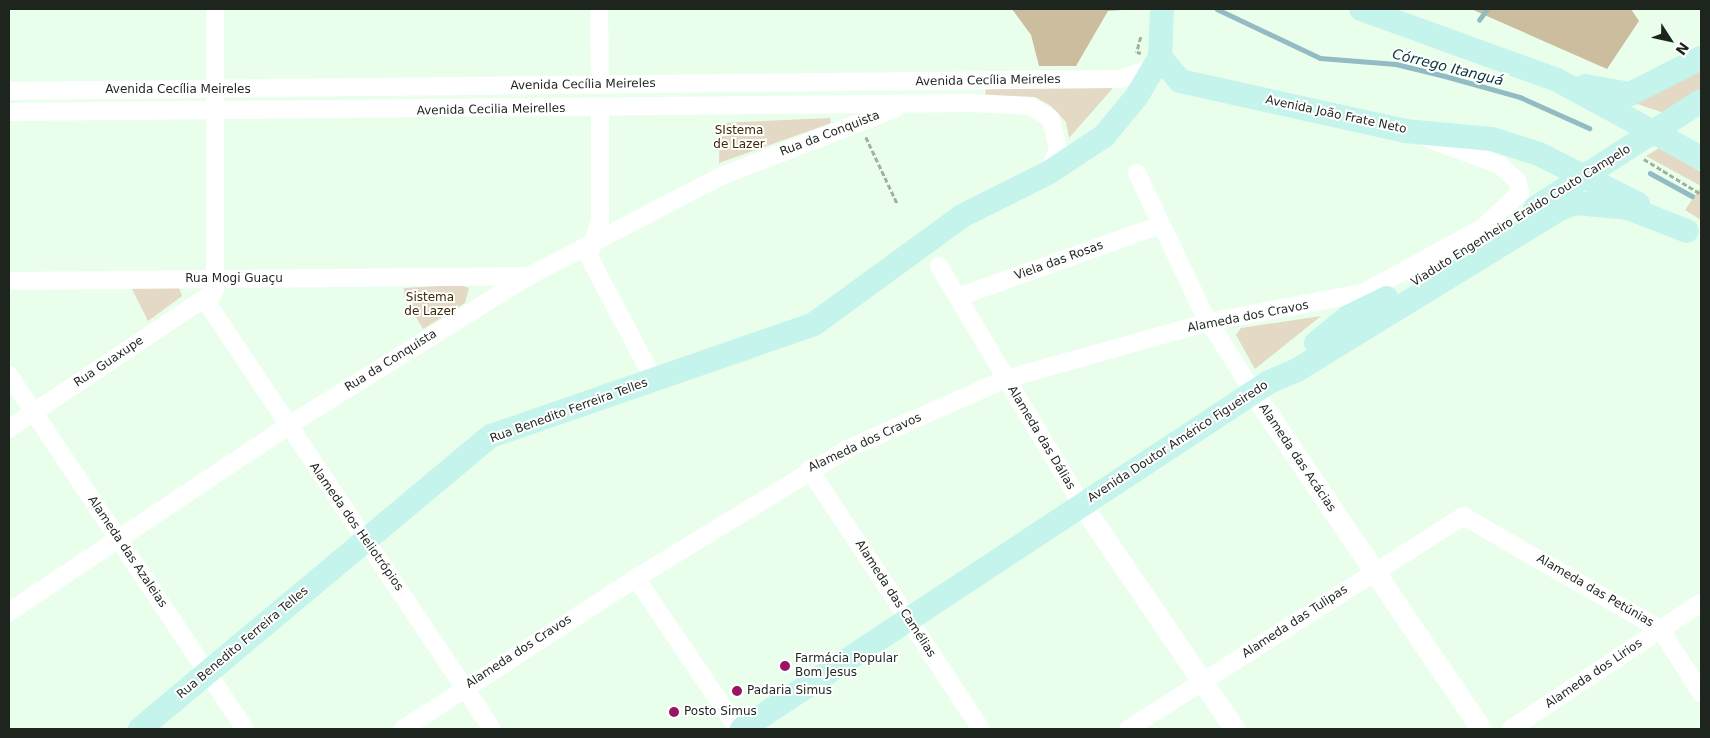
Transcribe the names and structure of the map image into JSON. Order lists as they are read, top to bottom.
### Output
{
  "streets": {
    "main road": [
      "Avenida João Frate Neto",
      "Viaduto Engenheiro Eraldo Couto Campelo",
      "Rua Benedito Ferreira Telles",
      "Avenida Doutor Américo Figueiredo"
    ],
    "street": [
      "Avenida Cecília Meireles",
      "Avenida Cecilia Meirelles",
      "Rua da Conquista",
      "Viela das Rosas",
      "Rua Mogi Guaçu",
      "Alameda dos Cravos",
      "Rua Guaxupe",
      "Alameda das Dálias",
      "Alameda das Acácias",
      "Alameda dos Heliotrópios",
      "Alameda das Azaleias",
      "Alameda das Petúnias",
      "Alameda das Camélias",
      "Alameda das Tulipas",
      "Alameda dos Lirios"
    ]
  },
  "crossings": [
    ["Avenida Cecília Meireles", "Avenida João Frate Neto"],
    ["Avenida Cecília Meireles", "Rua Benedito Ferreira Telles"],
    ["Avenida Cecília Meireles", "Alameda dos Heliotrópios"],
    ["Avenida Cecilia Meirelles", "Rua da Conquista"],
    ["Avenida Cecilia Meirelles", "Rua Benedito Ferreira Telles"],
    ["Avenida Cecilia Meirelles", "Alameda dos Heliotrópios"],
    ["Avenida João Frate Neto", "Alameda dos Cravos"],
    ["Avenida João Frate Neto", "Rua Benedito Ferreira Telles"],
    ["Avenida João Frate Neto", "Avenida Doutor Américo Figueiredo"],
    ["Rua da Conquista", "Rua Mogi Guaçu"],
    ["Rua da Conquista", "Alameda dos Heliotrópios"],
    ["Rua da Conquista", "Alameda das Azaleias"],
    ["Viaduto Engenheiro Eraldo Couto Campelo", "Avenida Doutor Américo Figueiredo"],
    ["Viaduto Engenheiro Eraldo Couto Campelo", "Alameda das Acácias"],
    ["Viela das Rosas", "Alameda das Dálias"],
    ["Viela das Rosas", "Alameda das Acácias"],
    ["Rua Mogi Guaçu", "Rua Guaxupe"],
    ["Rua Mogi Guaçu", "Alameda dos Heliotrópios"],
    ["Alameda dos Cravos", "Alameda das Dálias"],
    ["Alameda dos Cravos", "Alameda das Acácias"],
    ["Alameda dos Cravos", "Alameda dos Heliotrópios"],
    ["Alameda dos Cravos", "Alameda das Camélias"],
    ["Rua Guaxupe", "Alameda dos Heliotrópios"],
    ["Rua Guaxupe", "Alameda das Azaleias"],
    ["Rua Benedito Ferreira Telles", "Alameda dos Heliotrópios"],
    ["Rua Benedito Ferreira Telles", "Alameda das Azaleias"],
    ["Alameda das Dálias", "Avenida Doutor Américo Figueiredo"],
    ["Alameda das Dálias", "Alameda das Tulipas"],
    ["Avenida Doutor Américo Figueiredo", "Alameda das Acácias"],
    ["Avenida Doutor Américo Figueiredo", "Alameda das Camélias"],
    ["Alameda das Acácias", "Alameda das Tulipas"],
    ["Alameda das Petúnias", "Alameda das Tulipas"],
    ["Alameda das Petúnias", "Alameda dos Lirios"]
  ],
  "water": ["Córrego Itanguá"],
  "parks": ["SIstema de Lazer", "Sistema de Lazer"],
  "places": ["Farmácia Popular Bom Jesus", "Padaria Simus", "Posto Simus"],
  "north": "bottom right"
}
